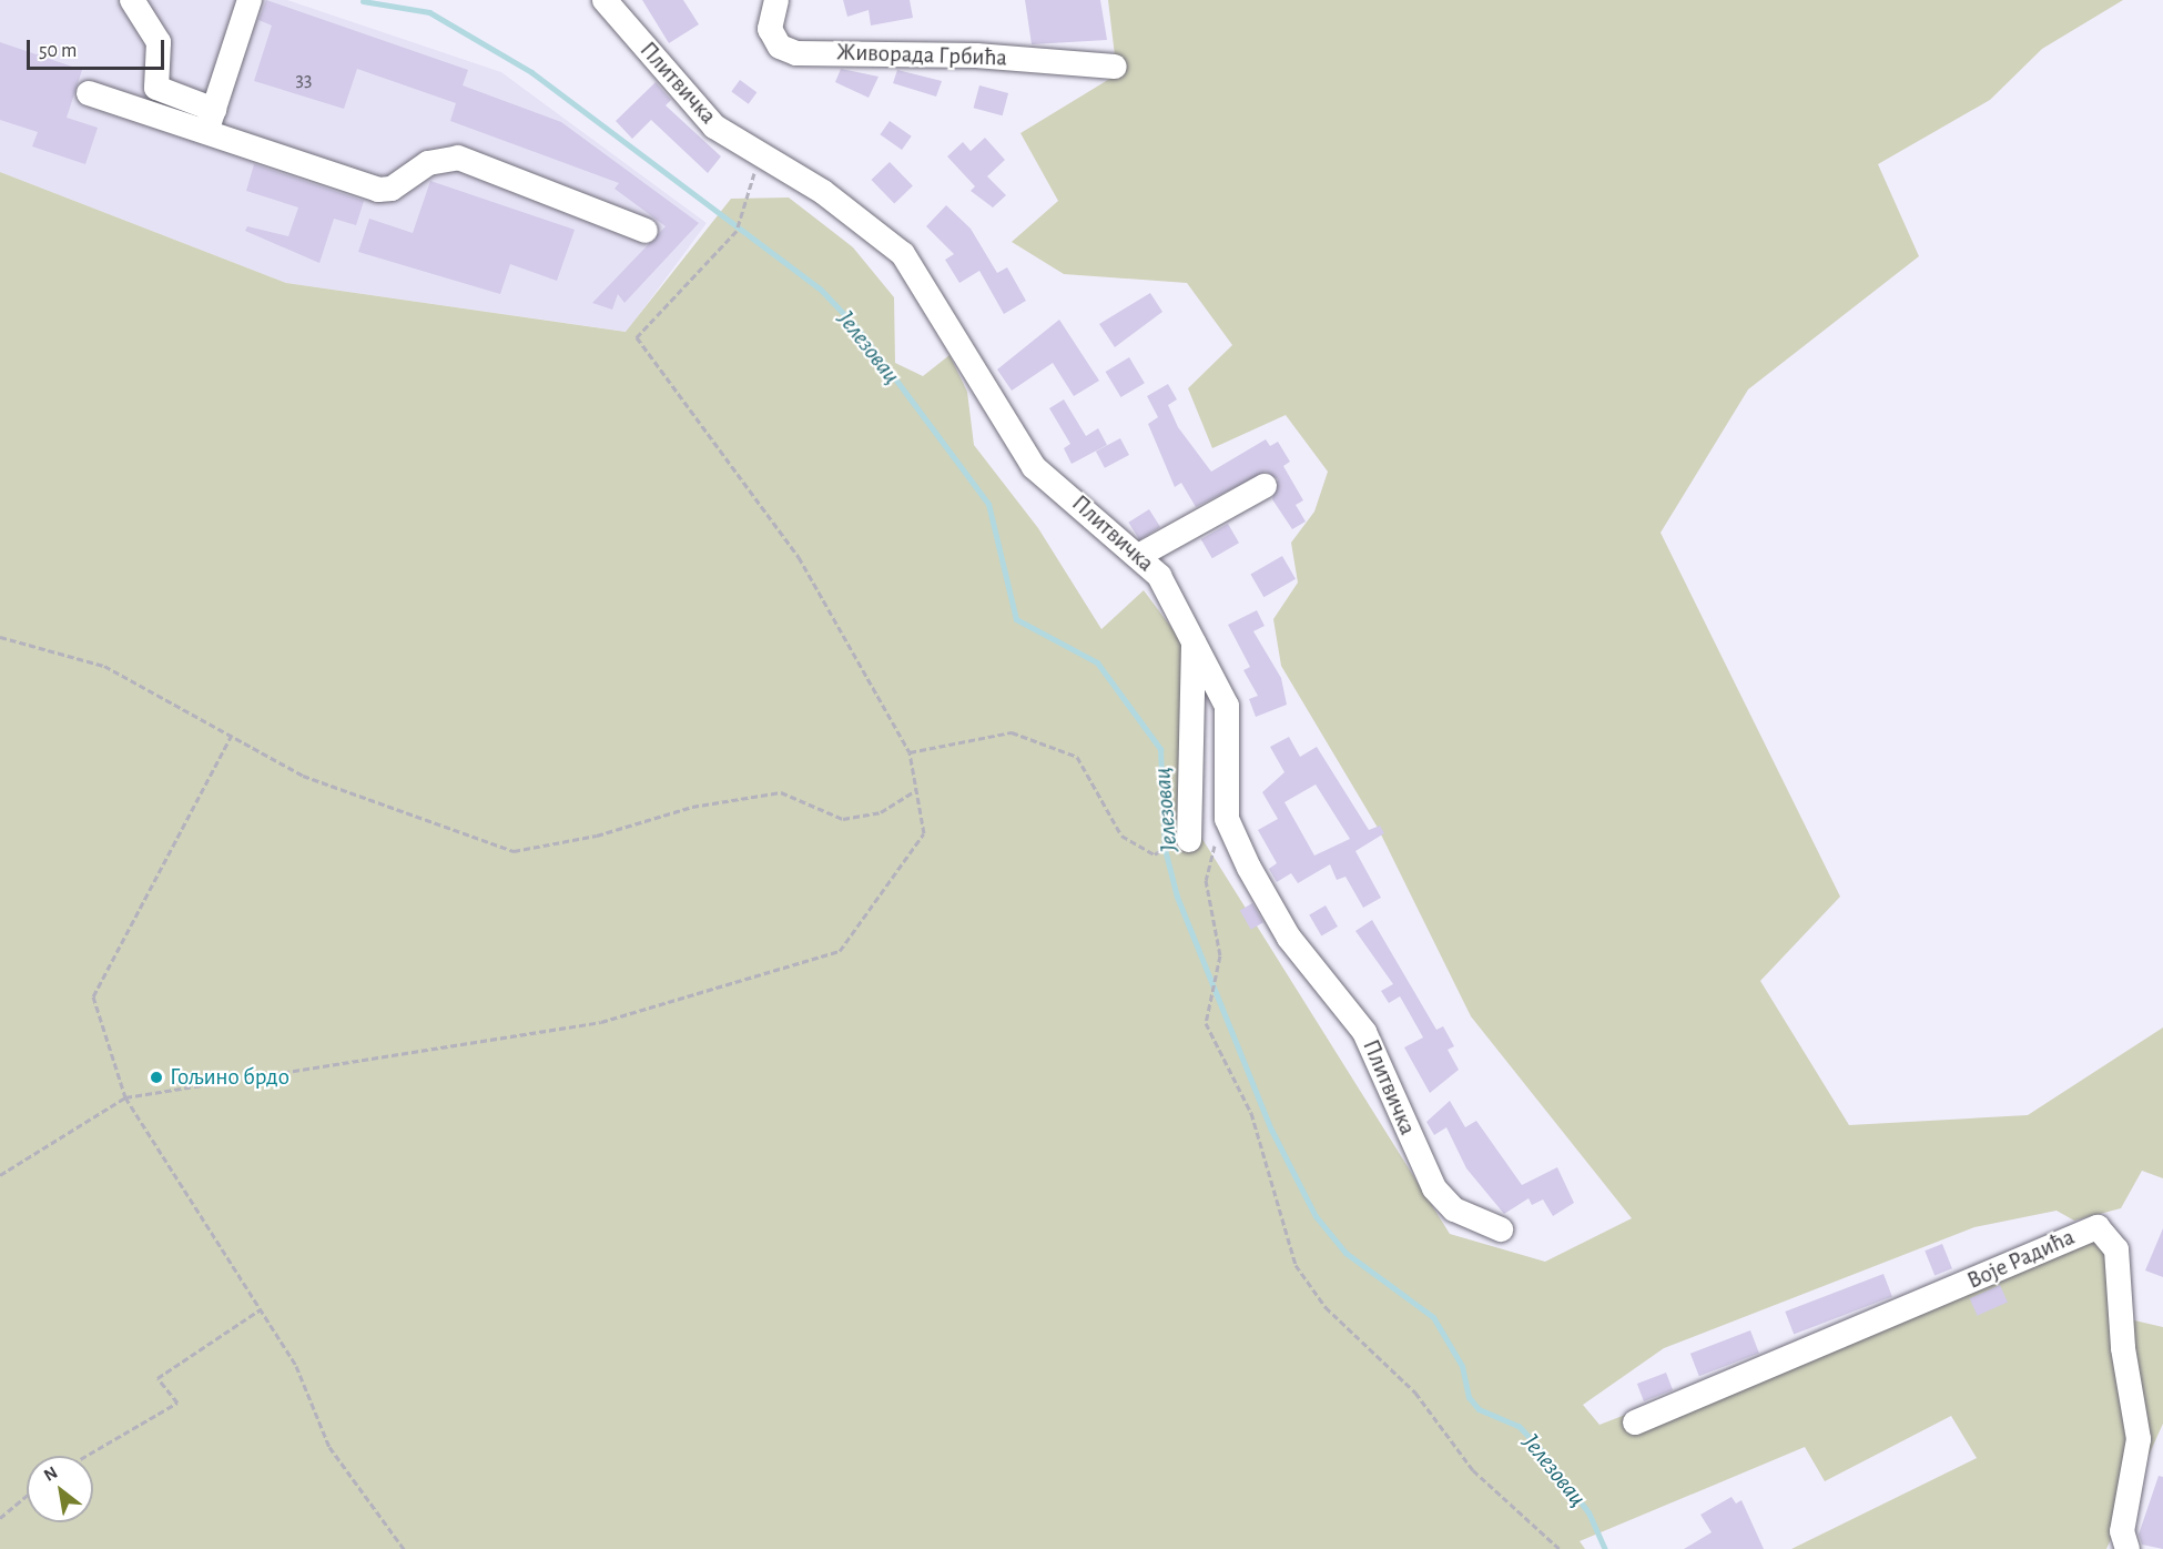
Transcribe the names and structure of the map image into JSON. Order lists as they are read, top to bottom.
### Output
{
  "streets": {
    "street": ["Живорада Грбића", "Плитвичка", "Воје Радића"]
  },
  "water": ["Јелезовац"],
  "places": ["Гољино брдо"],
  "house_numbers": ["33"],
  "scale_bar": "50 m",
  "north": "top left"
}
